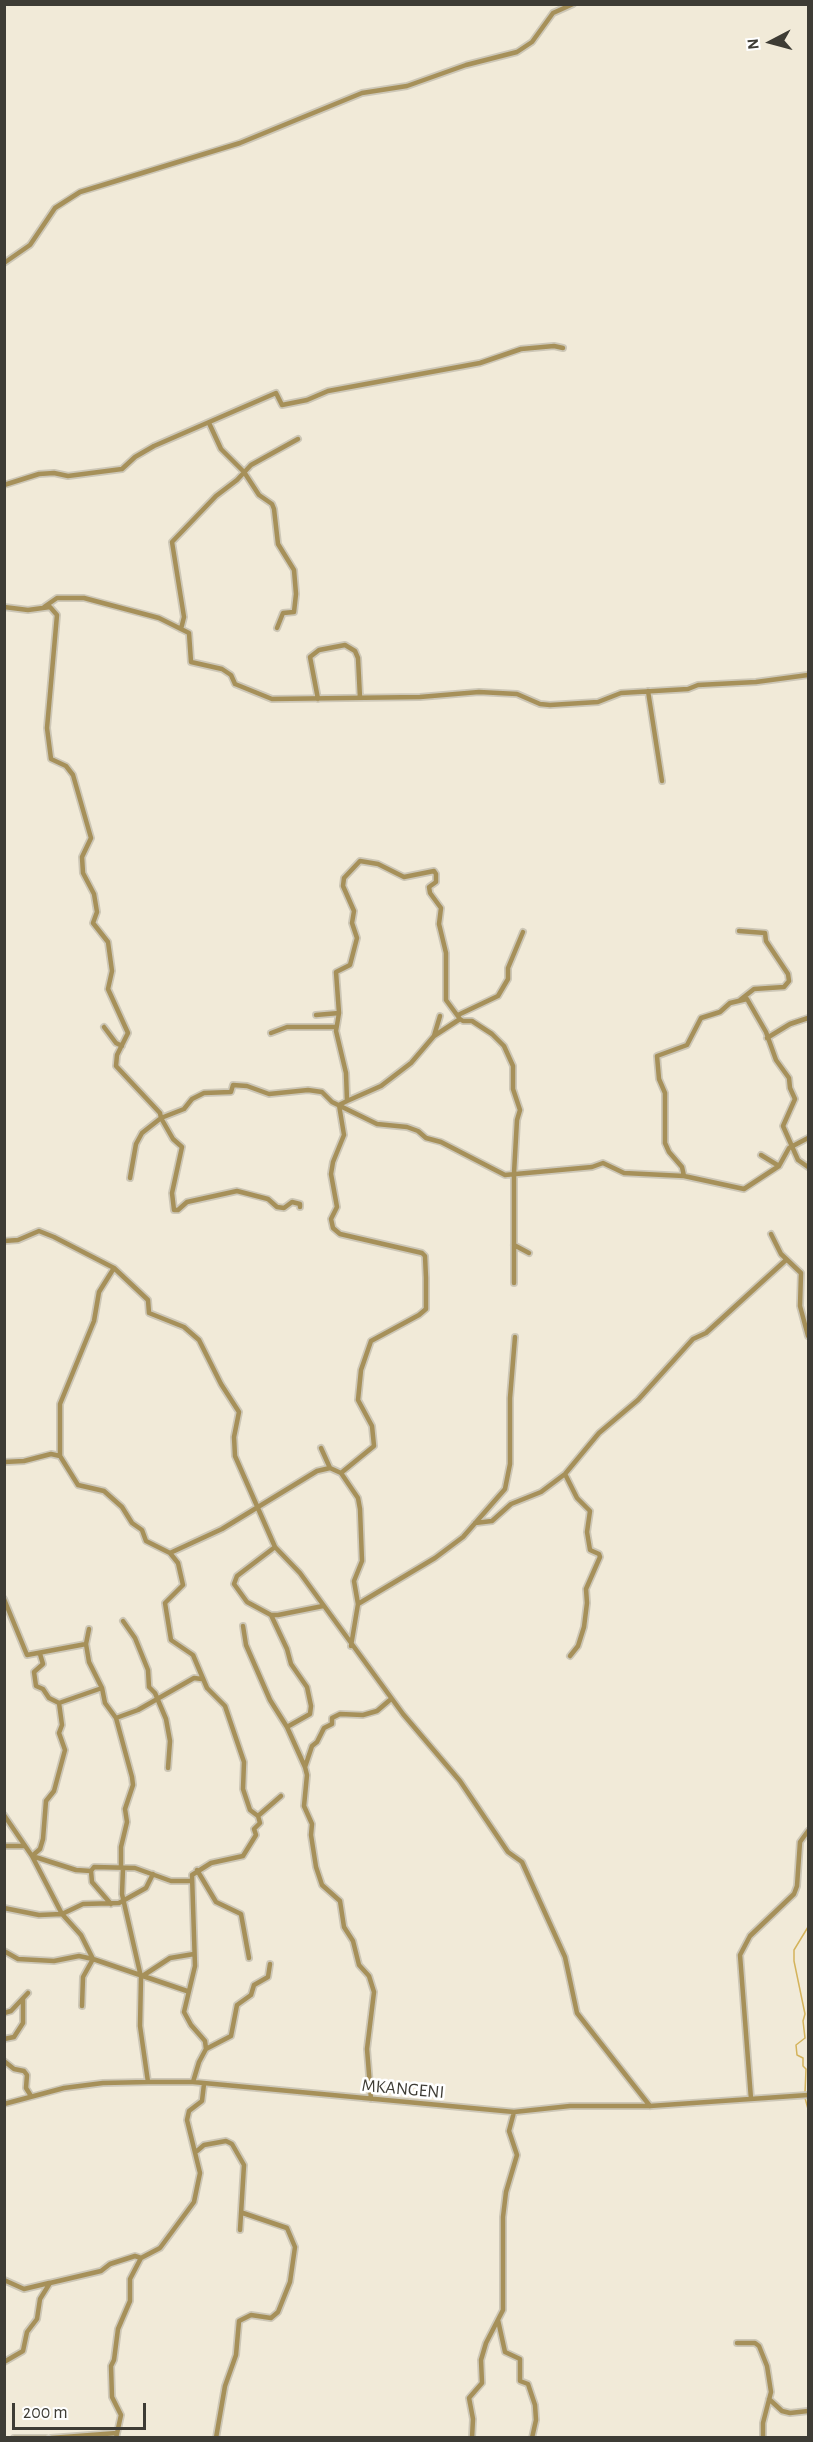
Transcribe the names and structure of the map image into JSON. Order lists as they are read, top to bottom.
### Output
{
  "streets": {
    "street": ["MKANGENI"]
  },
  "scale_bar": "200 m",
  "north": "left"
}
